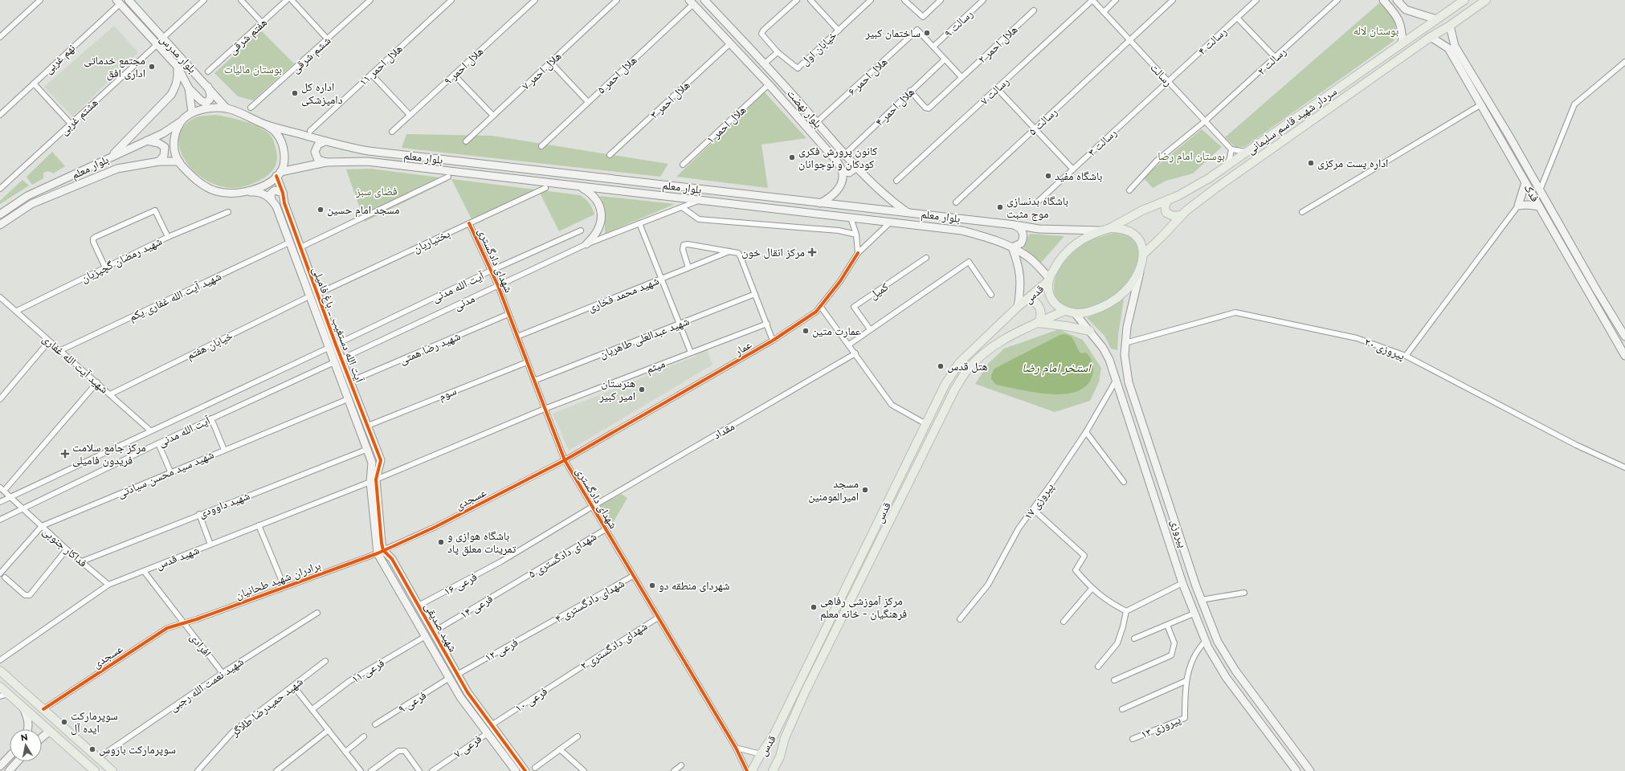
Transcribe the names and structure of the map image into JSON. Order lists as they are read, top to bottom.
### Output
{
  "streets": {
    "main road": [
      "بلوار مدرس",
      "بلوار نهضت",
      "سردار شهید قاسم سلیمانی",
      "بلوار معلم",
      "فدک",
      "قدس",
      "آیت الله دستغیب _ باغ فامیلی",
      "پیروزی",
      "شهید صدیقی"
    ],
    "street": [
      "رسالت ۹",
      "هفتم شرقی",
      "رسالت ۴",
      "هلال احمر ۲",
      "خیابان اول",
      "ششم شرقی",
      "نهم غربی",
      "رسالت ۲",
      "هلال احمر ۱۱",
      "هلال احمر ۹",
      "هلال احمر ۷",
      "هلال احمر ۵",
      "رسالت",
      "هلال احمر ۶",
      "رسالت ۷",
      "هلال احمر ۳",
      "هلال احمر ۴",
      "هشتم غربی",
      "رسالت ۵",
      "هلال احمر ۱",
      "رسالت ۳",
      "بختیاریان",
      "شهید رمضان گچپزیان",
      "شهدای دادگستری",
      "آیت الله مدنی",
      "کمیل",
      "شهید محمد فخاری",
      "شهید آیت الله غفاری یکم",
      "مدنی",
      "شهید عبدالعلی طاهریان",
      "خیابان هفتم",
      "شهید رضا همتی",
      "عمار",
      "پیروزی ۲۰",
      "شهید آیت الله غفاری",
      "میثم",
      "سوم",
      "مقداد",
      "شهید سید محسن سیادتی",
      "عسجدی",
      "پیروزی ۱۷",
      "شهید داوودی",
      "فداکار جنوبی",
      "شهدای دادگستری ۵",
      "شهید قدس",
      "برادران شهید طحانیان",
      "فرعی ۱۶",
      "شهدای دادگستری ۴",
      "فرعی ۱۴",
      "افرادی",
      "شهدای دادگستری ۲",
      "فرعی ۱۲",
      "فرعی ۱۱",
      "شهید نعمت الله رجبی",
      "فرعی ۱۰",
      "فرعی ۹",
      "شهید حمیدرضا طلاگر",
      "پیروزی ۱۳",
      "فرعی ۷"
    ]
  },
  "crossings": [
    ["رسالت ۹", "هلال احمر ۶"],
    ["رسالت ۴", "رسالت"],
    ["رسالت ۴", "رسالت ۳"],
    ["هلال احمر ۲", "هلال احمر ۴"],
    ["بلوار مدرس", "نهم غربی"],
    ["بلوار مدرس", "هشتم غربی"],
    ["بلوار مدرس", "بلوار معلم"],
    ["بلوار مدرس", "آیت الله دستغیب _ باغ فامیلی"],
    ["رسالت ۲", "رسالت"],
    ["هلال احمر ۵", "بلوار نهضت"],
    ["رسالت", "رسالت ۷"],
    ["رسالت", "رسالت ۵"],
    ["رسالت", "رسالت ۳"],
    ["هلال احمر ۶", "بلوار نهضت"],
    ["هلال احمر ۳", "بلوار نهضت"],
    ["هلال احمر ۴", "بلوار نهضت"],
    ["بلوار نهضت", "هلال احمر ۱"],
    ["بلوار نهضت", "بلوار معلم"],
    ["سردار شهید قاسم سلیمانی", "بلوار معلم"],
    ["سردار شهید قاسم سلیمانی", "قدس"],
    ["سردار شهید قاسم سلیمانی", "پیروزی"],
    ["بلوار معلم", "قدس"],
    ["بلوار معلم", "مدنی"],
    ["بلوار معلم", "آیت الله دستغیب _ باغ فامیلی"],
    ["بلوار معلم", "عمار"],
    ["بلوار معلم", "پیروزی"],
    ["بختیاریان", "شهدای دادگستری"],
    ["بختیاریان", "آیت الله دستغیب _ باغ فامیلی"],
    ["شهید رمضان گچپزیان", "شهید آیت الله غفاری"],
    ["شهدای دادگستری", "آیت الله مدنی"],
    ["شهدای دادگستری", "شهید محمد فخاری"],
    ["شهدای دادگستری", "مدنی"],
    ["شهدای دادگستری", "شهید عبدالعلی طاهریان"],
    ["شهدای دادگستری", "شهید رضا همتی"],
    ["شهدای دادگستری", "عمار"],
    ["شهدای دادگستری", "میثم"],
    ["شهدای دادگستری", "سوم"],
    ["شهدای دادگستری", "مقداد"],
    ["شهدای دادگستری", "عسجدی"],
    ["شهدای دادگستری", "شهدای دادگستری ۵"],
    ["شهدای دادگستری", "شهدای دادگستری ۴"],
    ["شهدای دادگستری", "شهدای دادگستری ۲"],
    ["آیت الله مدنی", "آیت الله دستغیب _ باغ فامیلی"],
    ["آیت الله مدنی", "شهید آیت الله غفاری"],
    ["آیت الله مدنی", "فداکار جنوبی"],
    ["قدس", "پیروزی"],
    ["شهید آیت الله غفاری یکم", "آیت الله دستغیب _ باغ فامیلی"],
    ["شهید آیت الله غفاری یکم", "شهید آیت الله غفاری"],
    ["مدنی", "آیت الله دستغیب _ باغ فامیلی"],
    ["آیت الله دستغیب _ باغ فامیلی", "خیابان هفتم"],
    ["آیت الله دستغیب _ باغ فامیلی", "شهید رضا همتی"],
    ["آیت الله دستغیب _ باغ فامیلی", "میثم"],
    ["آیت الله دستغیب _ باغ فامیلی", "سوم"],
    ["آیت الله دستغیب _ باغ فامیلی", "شهید سید محسن سیادتی"],
    ["آیت الله دستغیب _ باغ فامیلی", "شهید داوودی"],
    ["آیت الله دستغیب _ باغ فامیلی", "شهید قدس"],
    ["آیت الله دستغیب _ باغ فامیلی", "شهید صدیقی"],
    ["خیابان هفتم", "شهید آیت الله غفاری"],
    ["عمار", "عسجدی"],
    ["پیروزی ۲۰", "پیروزی"],
    ["میثم", "شهید قدس"],
    ["میثم", "شهید صدیقی"],
    ["مقداد", "فرعی ۱۶"],
    ["شهید سید محسن سیادتی", "فداکار جنوبی"],
    ["عسجدی", "برادران شهید طحانیان"],
    ["عسجدی", "شهید صدیقی"],
    ["عسجدی", "افرادی"],
    ["پیروزی ۱۷", "پیروزی"],
    ["شهید داوودی", "فداکار جنوبی"],
    ["پیروزی", "پیروزی ۱۳"],
    ["فداکار جنوبی", "شهید قدس"],
    ["شهدای دادگستری ۵", "فرعی ۱۴"],
    ["شهید قدس", "برادران شهید طحانیان"],
    ["شهید قدس", "شهید صدیقی"],
    ["شهید قدس", "افرادی"],
    ["برادران شهید طحانیان", "شهید صدیقی"],
    ["برادران شهید طحانیان", "افرادی"],
    ["فرعی ۱۶", "شهید صدیقی"],
    ["شهدای دادگستری ۴", "فرعی ۱۲"],
    ["فرعی ۱۴", "شهید صدیقی"],
    ["شهید صدیقی", "فرعی ۱۲"],
    ["شهید صدیقی", "فرعی ۱۱"],
    ["شهید صدیقی", "فرعی ۱۰"],
    ["شهید صدیقی", "فرعی ۹"],
    ["شهید صدیقی", "فرعی ۷"],
    ["افرادی", "شهید نعمت الله رجبی"],
    ["شهدای دادگستری ۲", "فرعی ۱۰"]
  ],
  "water": ["استخر امام رضا"],
  "parks": [
    "بوستان لاله",
    "بوستان مالیات",
    "بوستان امام رضا",
    "فضای سبز"
  ],
  "places": {
    "other": [
      "ساختمان کبیر",
      "مجتمع خدماتی اداری افق",
      "اداره کل دامپزشکی",
      "کانون پرورش فکری کودکان و نوجوانان",
      "اداره پست مرکزی",
      "باشگاه مفید",
      "باشگاه بدنسازی موج مثبت",
      "مسجد امام حسین",
      "عمارت متین",
      "هتل قدس",
      "هنرستان امیر کبیر",
      "مسجد امیرالمومنین",
      "باشگاه هوازی و تمرینات معلق پاد",
      "شهردای منطقه دو",
      "مرکز آموزشی رفاهی فرهنگیان - خانه معلم",
      "سوپرمارکت ایده آل",
      "سوپرمارکت باروس"
    ],
    "health": ["مرکز انقال خون", "مرکز جامع سلامت فریدون فامیلی"]
  },
  "north": "top"
}
